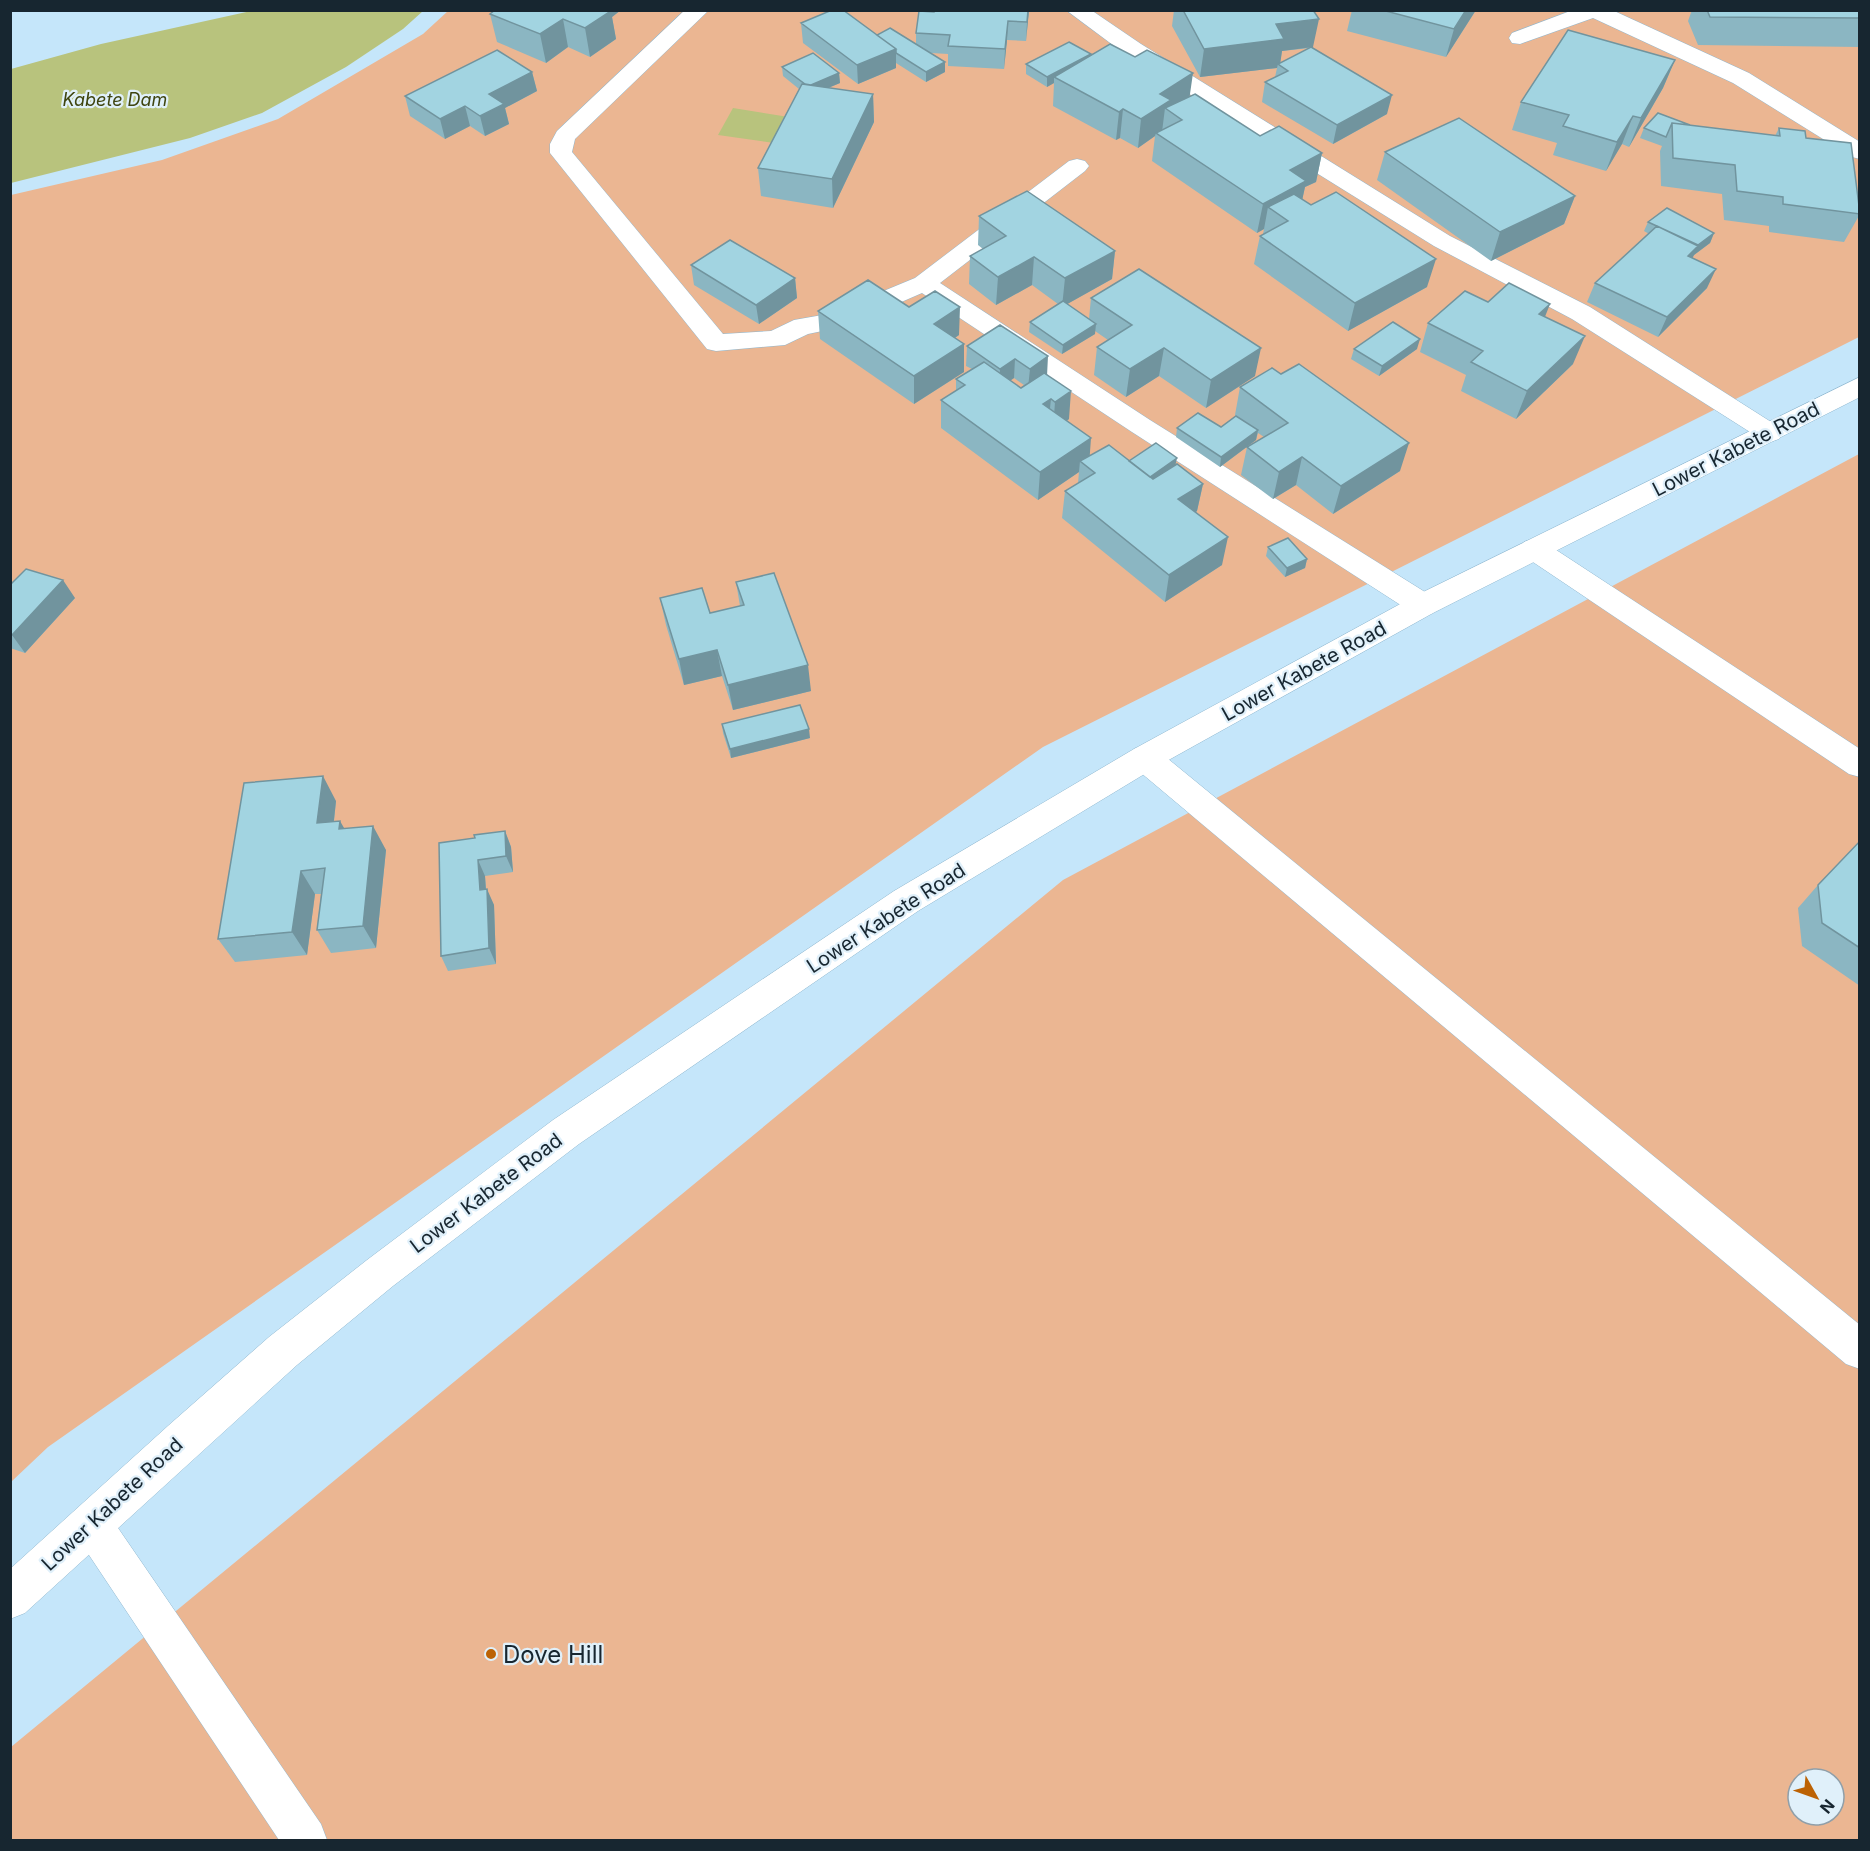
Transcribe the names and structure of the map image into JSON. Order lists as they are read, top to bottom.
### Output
{
  "streets": {
    "street": ["Lower Kabete Road"]
  },
  "water": ["Kabete Dam"],
  "places": ["Dove Hill"],
  "north": "bottom right"
}
